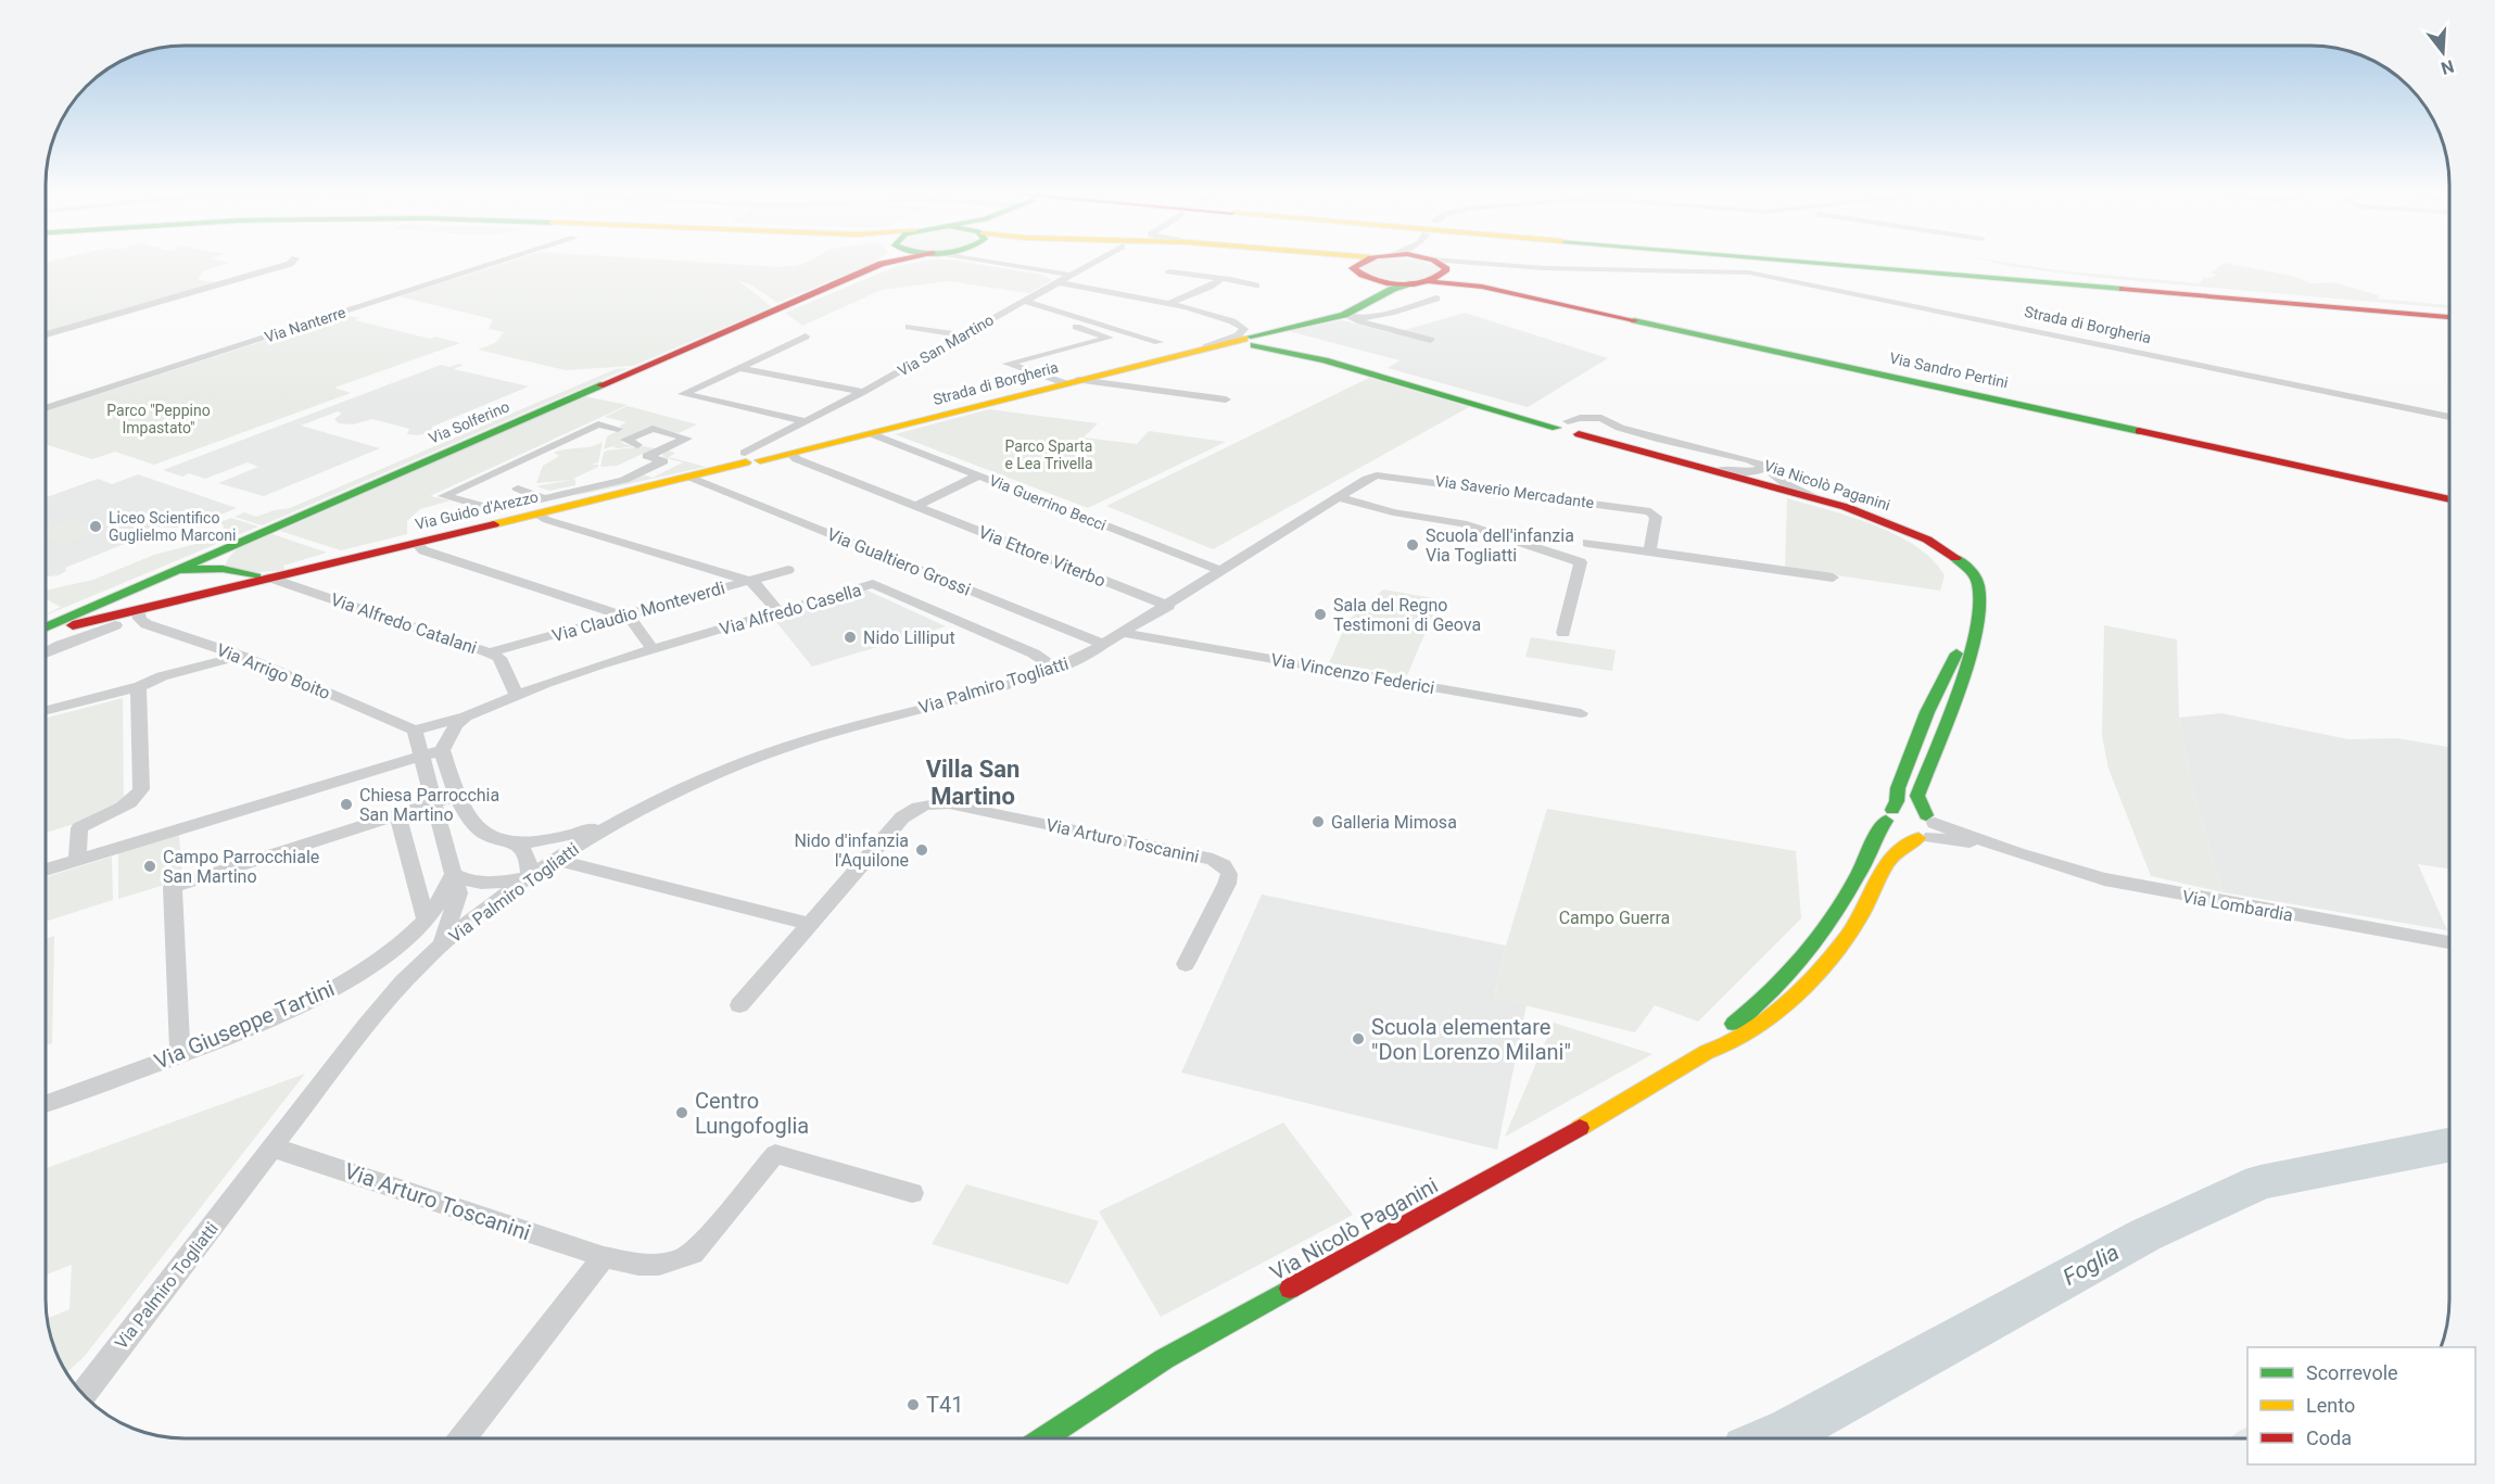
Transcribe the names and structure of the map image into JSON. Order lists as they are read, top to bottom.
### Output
{
  "streets": {
    "main road": [
      "Strada di Borgheria",
      "Via Sandro Pertini",
      "Via Solferino",
      "Via Nicolò Paganini",
      "Via Guido d'Arezzo"
    ],
    "street": [
      "Via Nanterre",
      "Via San Martino",
      "Via Saverio Mercadante",
      "Via Guerrino Becci",
      "Via Ettore Viterbo",
      "Via Gualtiero Grossi",
      "Via Alfredo Casella",
      "Via Claudio Monteverdi",
      "Via Alfredo Catalani",
      "Via Arrigo Boito",
      "Via Vincenzo Federici",
      "Via Palmiro Togliatti",
      "Via Arturo Toscanini",
      "Via Lombardia",
      "Via Giuseppe Tartini"
    ]
  },
  "crossings": [
    ["Strada di Borgheria", "Via San Martino"],
    ["Strada di Borgheria", "Via Sandro Pertini"],
    ["Strada di Borgheria", "Via Nicolò Paganini"],
    ["Strada di Borgheria", "Via Guerrino Becci"],
    ["Strada di Borgheria", "Via Guido d'Arezzo"],
    ["Strada di Borgheria", "Via Ettore Viterbo"],
    ["Strada di Borgheria", "Via Gualtiero Grossi"],
    ["Via Solferino", "Via Guido d'Arezzo"],
    ["Via Nicolò Paganini", "Via Lombardia"],
    ["Via Saverio Mercadante", "Via Guerrino Becci"],
    ["Via Saverio Mercadante", "Via Ettore Viterbo"],
    ["Via Saverio Mercadante", "Via Vincenzo Federici"],
    ["Via Saverio Mercadante", "Via Palmiro Togliatti"],
    ["Via Guido d'Arezzo", "Via Gualtiero Grossi"],
    ["Via Guido d'Arezzo", "Via Alfredo Catalani"],
    ["Via Guido d'Arezzo", "Via Arrigo Boito"],
    ["Via Gualtiero Grossi", "Via Palmiro Togliatti"],
    ["Via Alfredo Casella", "Via Alfredo Catalani"],
    ["Via Alfredo Casella", "Via Arrigo Boito"],
    ["Via Alfredo Casella", "Via Palmiro Togliatti"],
    ["Via Claudio Monteverdi", "Via Alfredo Catalani"],
    ["Via Vincenzo Federici", "Via Palmiro Togliatti"],
    ["Via Palmiro Togliatti", "Via Arturo Toscanini"]
  ],
  "districts": ["Villa San Martino"],
  "water": ["Foglia"],
  "parks": ["Parco \"Peppino Impastato\"", "Parco Sparta e Lea Trivella", "Campo Guerra"],
  "places": [
    "Liceo Scientifico Guglielmo Marconi",
    "Scuola dell'infanzia Via Togliatti",
    "Sala del Regno Testimoni di Geova",
    "Nido Lilliput",
    "Chiesa Parrocchia San Martino",
    "Galleria Mimosa",
    "Nido d'infanzia l'Aquilone",
    "Campo Parrocchiale San Martino",
    "Scuola elementare \"Don Lorenzo Milani\"",
    "Centro Lungofoglia",
    "T41"
  ],
  "legend": ["Scorrevole", "Lento", "Coda"],
  "north": "bottom"
}
